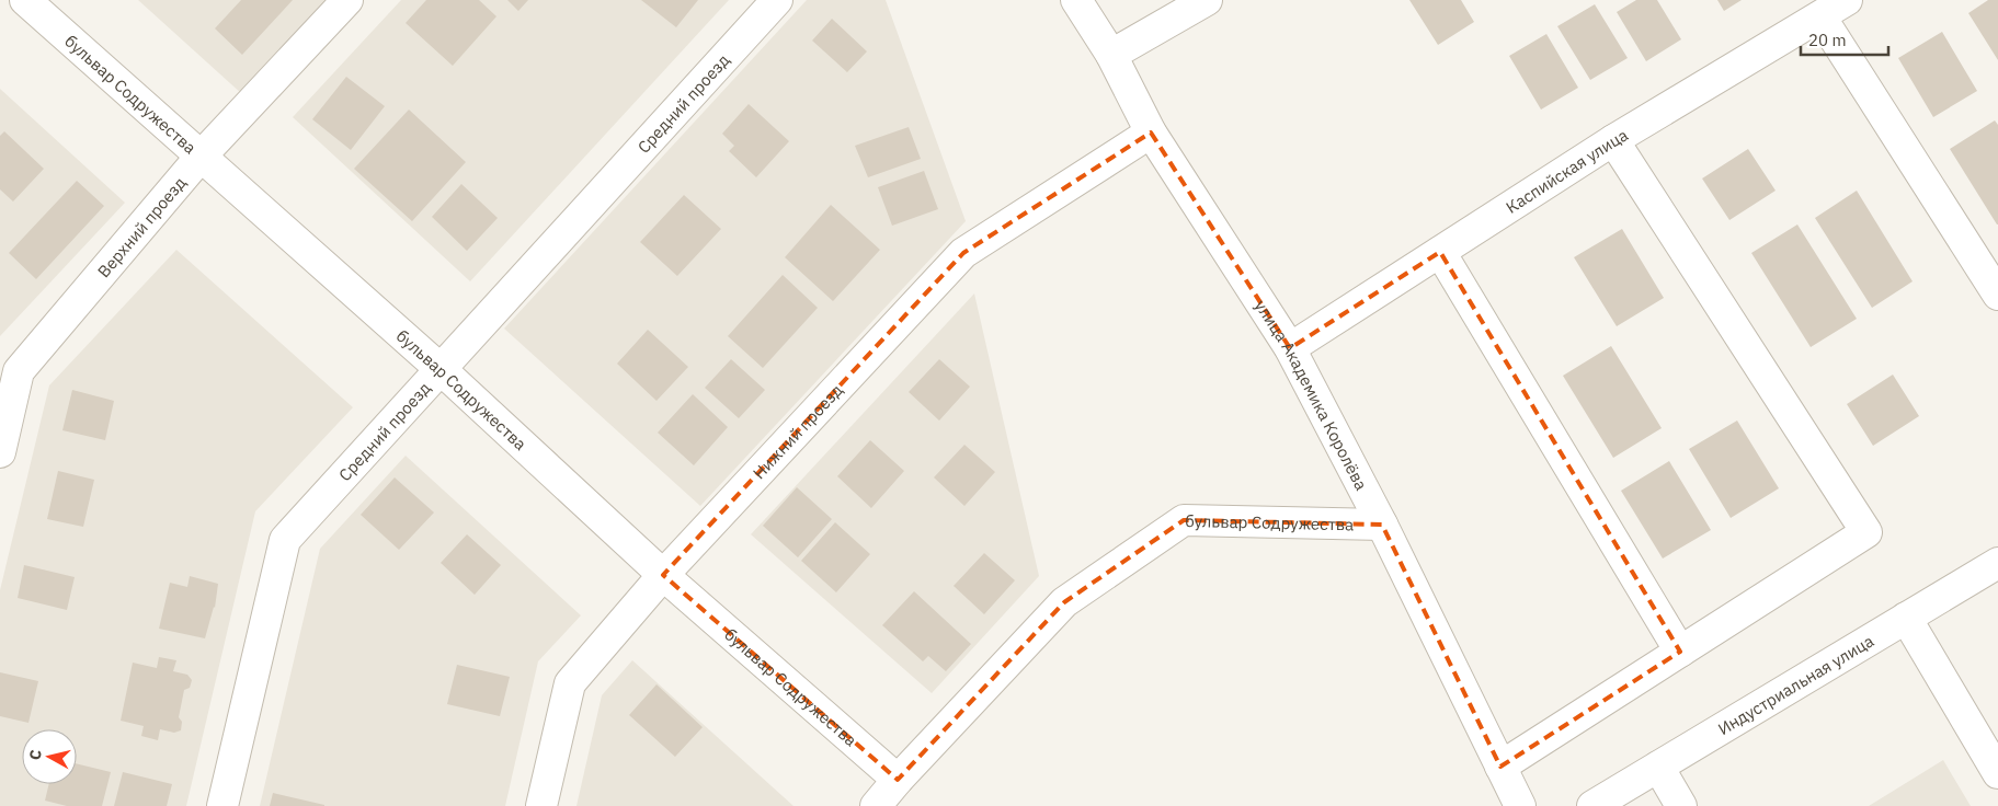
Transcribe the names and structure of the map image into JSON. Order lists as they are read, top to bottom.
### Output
{
  "streets": {
    "street": [
      "бульвар Содружества",
      "Средний проезд",
      "Каспийская улица",
      "Верхний проезд",
      "улица Академика Королёва",
      "Нижний проезд",
      "Индустриальная улица"
    ]
  },
  "crossings": [
    ["бульвар Содружества", "Средний проезд"],
    ["бульвар Содружества", "Верхний проезд"],
    ["бульвар Содружества", "улица Академика Королёва"],
    ["бульвар Содружества", "Нижний проезд"],
    ["Каспийская улица", "улица Академика Королёва"],
    ["улица Академика Королёва", "Нижний проезд"]
  ],
  "scale_bar": "20 m",
  "north": "left"
}
